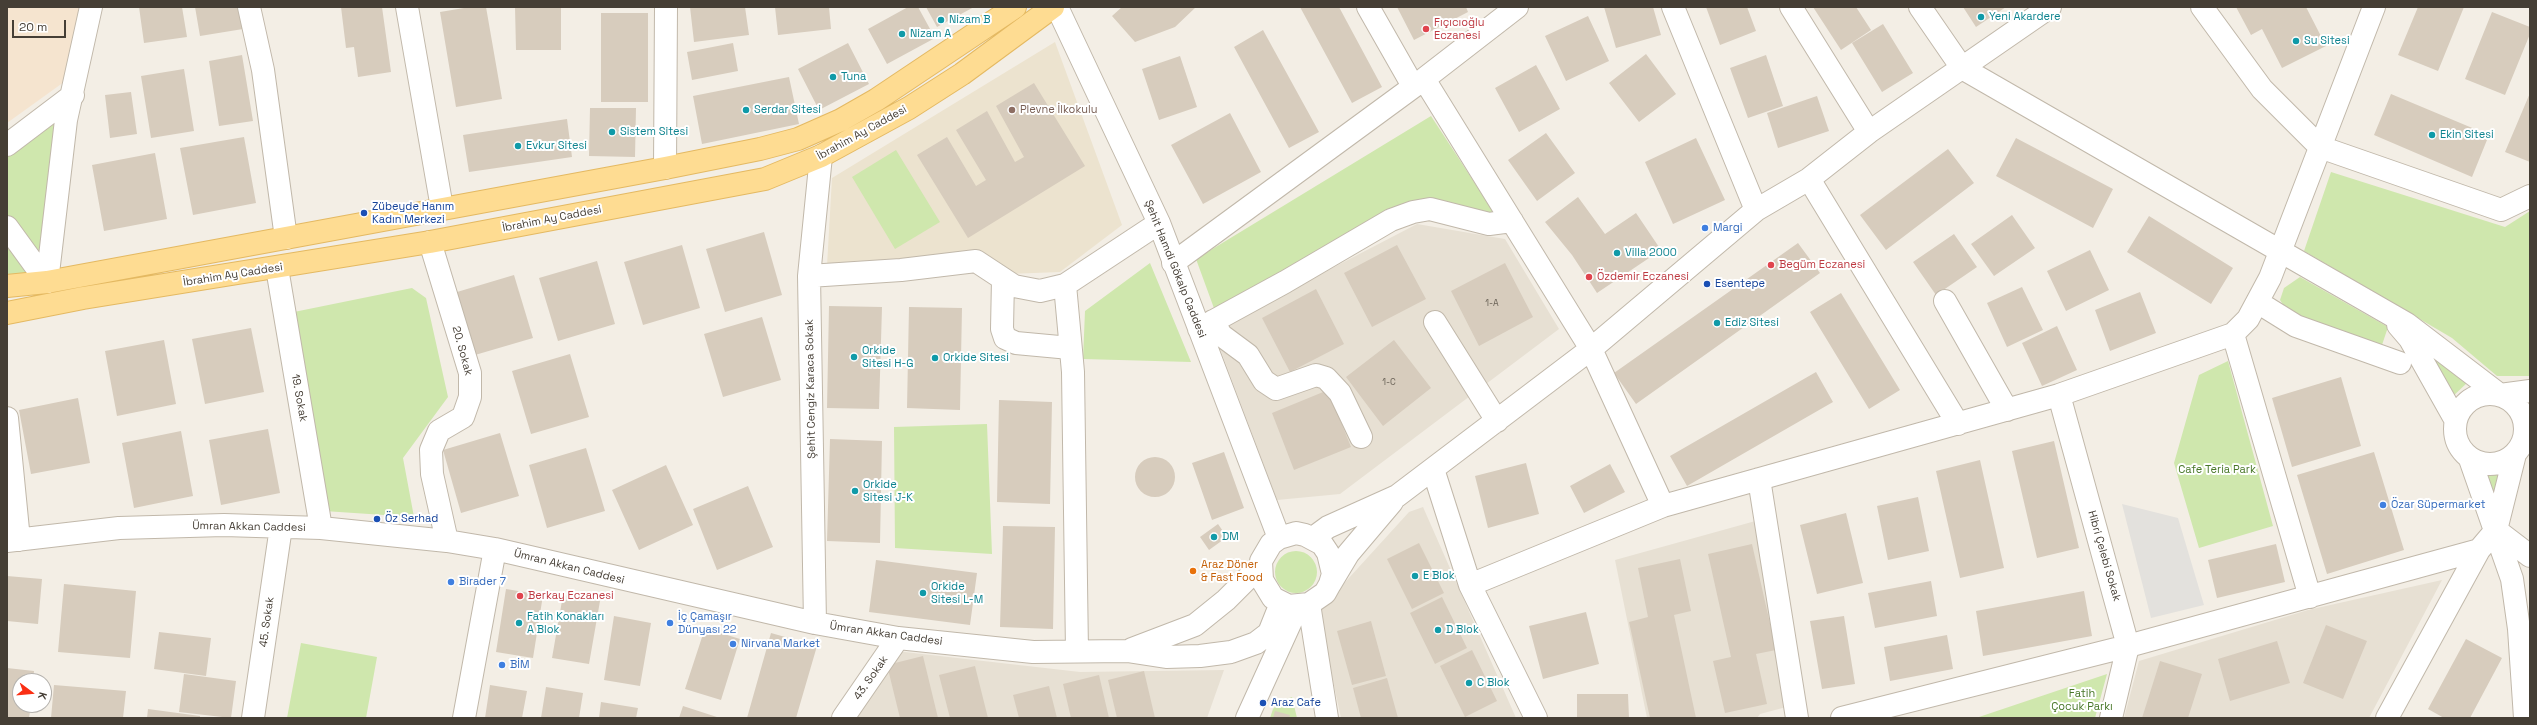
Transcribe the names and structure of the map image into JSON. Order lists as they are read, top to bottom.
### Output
{
  "streets": {
    "main road": ["İbrahim Ay Caddesi"],
    "street": [
      "Şehit Hamdi Gökalp Caddesi",
      "20. Sokak",
      "Şehit Cengiz Karaca Sokak",
      "19. Sokak",
      "Ümran Akkan Caddesi",
      "Hibri Çelebi Sokak",
      "45. Sokak",
      "43. Sokak"
    ]
  },
  "crossings": [
    ["İbrahim Ay Caddesi", "20. Sokak"],
    ["İbrahim Ay Caddesi", "Şehit Cengiz Karaca Sokak"],
    ["İbrahim Ay Caddesi", "19. Sokak"],
    ["20. Sokak", "Ümran Akkan Caddesi"],
    ["Şehit Cengiz Karaca Sokak", "Ümran Akkan Caddesi"],
    ["19. Sokak", "Ümran Akkan Caddesi"],
    ["Ümran Akkan Caddesi", "45. Sokak"],
    ["Ümran Akkan Caddesi", "43. Sokak"]
  ],
  "parks": ["Cafe Teria Park", "Fatih Çocuk Parkı"],
  "places": [
    "Yeni Akardere",
    "Nizam B",
    "Fıçıcıoğlu Eczanesi",
    "Nizam A",
    "Su Sitesi",
    "Tuna",
    "Serdar Sitesi",
    "Plevne İlkokulu",
    "Sistem Sitesi",
    "Ekin Sitesi",
    "Evkur Sitesi",
    "Zübeyde Hanım Kadın Merkezi",
    "Margi",
    "Villa 2000",
    "Begüm Eczanesi",
    "Özdemir Eczanesi",
    "Esentepe",
    "Ediz Sitesi",
    "Orkide Sitesi H-G",
    "Orkide Sitesi",
    "Orkide Sitesi J-K",
    "Özar Süpermarket",
    "Öz Serhad",
    "DM",
    "Araz Döner & Fast Food",
    "E Blok",
    "Birader 7",
    "Orkide Sitesi L-M",
    "Berkay Eczanesi",
    "Fatih Konakları A Blok",
    "İç Çamaşır Dünyası 22",
    "D Blok",
    "Nirvana Market",
    "BİM",
    "C Blok",
    "Araz Cafe"
  ],
  "house_numbers": ["1-A", "1-C"],
  "scale_bar": "20 m",
  "north": "right"
}
